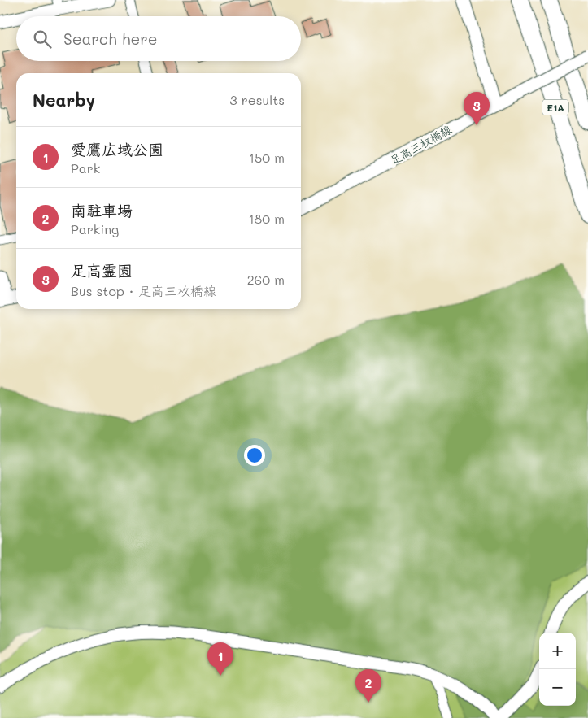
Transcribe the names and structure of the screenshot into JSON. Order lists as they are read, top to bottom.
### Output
{
  "streets": {
    "highway": ["E1A"],
    "street": ["足高三枚橋線"]
  },
  "page": {
    "search": "Search here",
    "heading": ["Nearby", "3 results"],
    "pins": ["3", "1", "2"],
    "list": [
      {
        "mark": "1",
        "name": "愛鷹広域公園",
        "note": "Park",
        "value": "150 m"
      },
      {
        "mark": "2",
        "name": "南駐車場",
        "note": "Parking",
        "value": "180 m"
      },
      {
        "mark": "3",
        "name": "足高霊園",
        "note": "Bus stop · 足高三枚橋線",
        "value": "260 m"
      }
    ],
    "map_buttons": ["+", "−"]
  }
}
